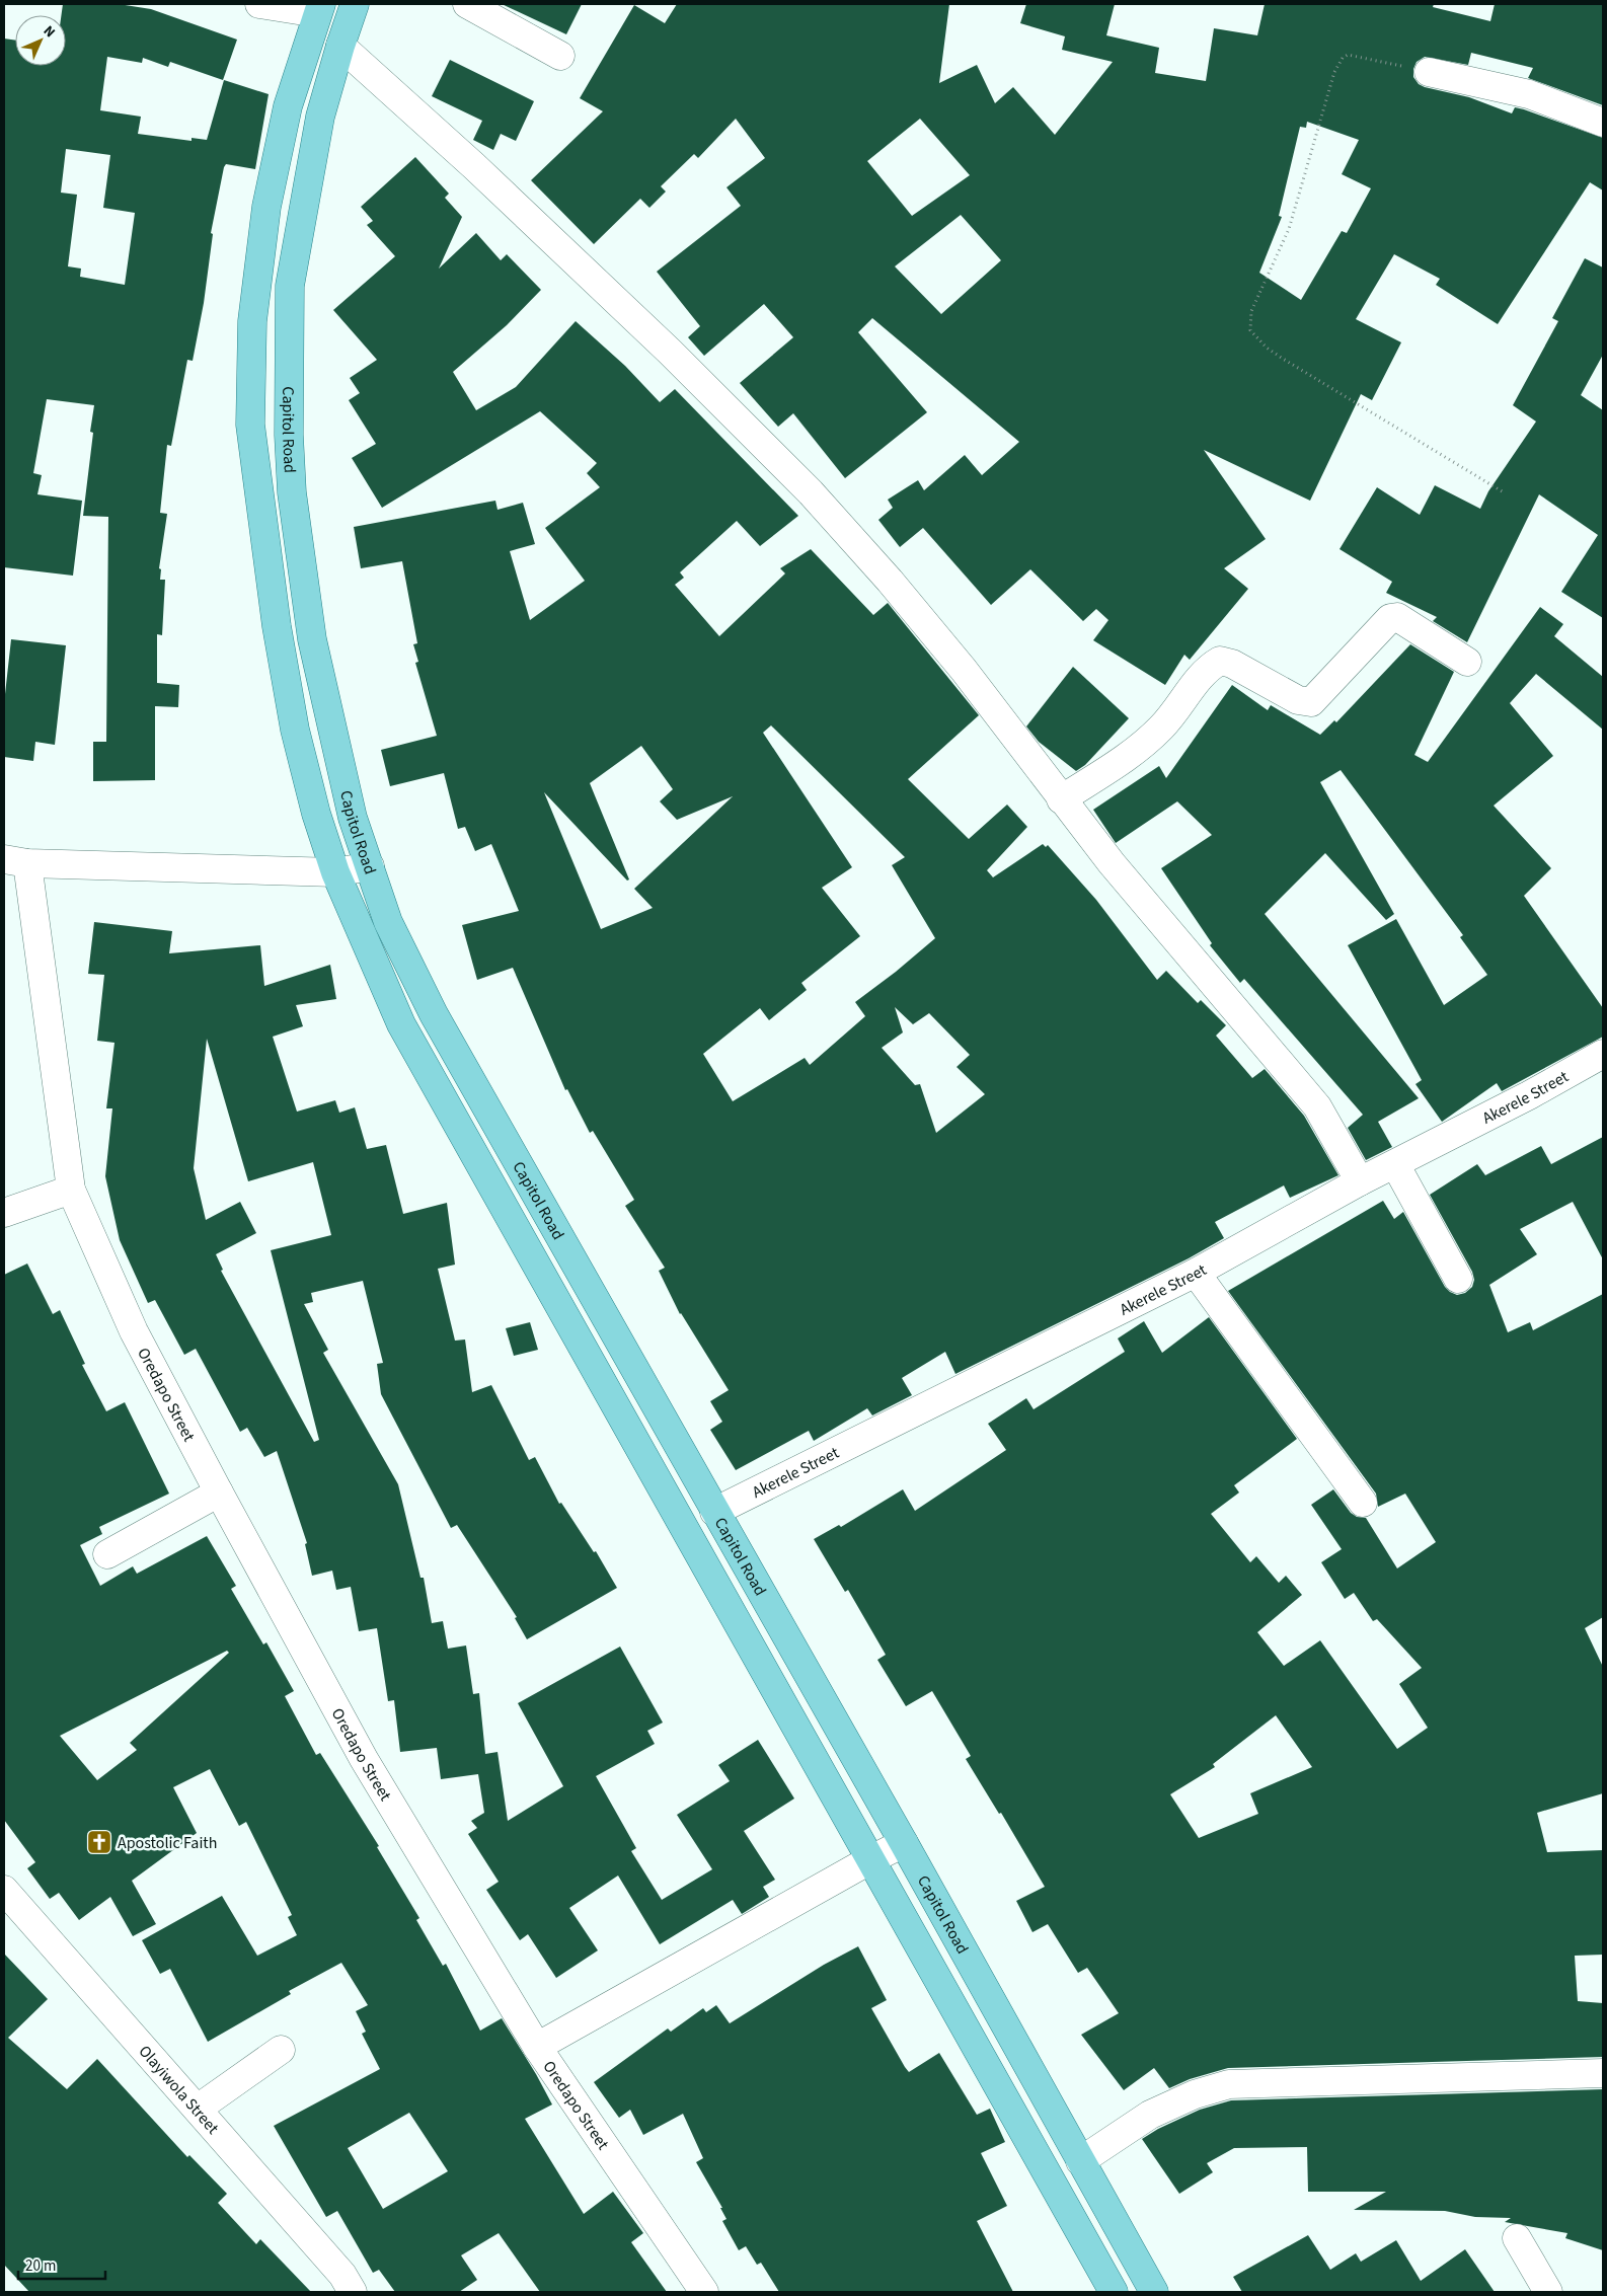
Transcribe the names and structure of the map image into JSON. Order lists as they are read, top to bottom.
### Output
{
  "streets": {
    "main road": ["Capitol Road"],
    "street": ["Akerele Street", "Oredapo Street", "Olayiwola Street"]
  },
  "crossings": [
    ["Capitol Road", "Akerele Street"]
  ],
  "places": {
    "church": ["Apostolic Faith"]
  },
  "scale_bar": "20 m",
  "north": "top right"
}
